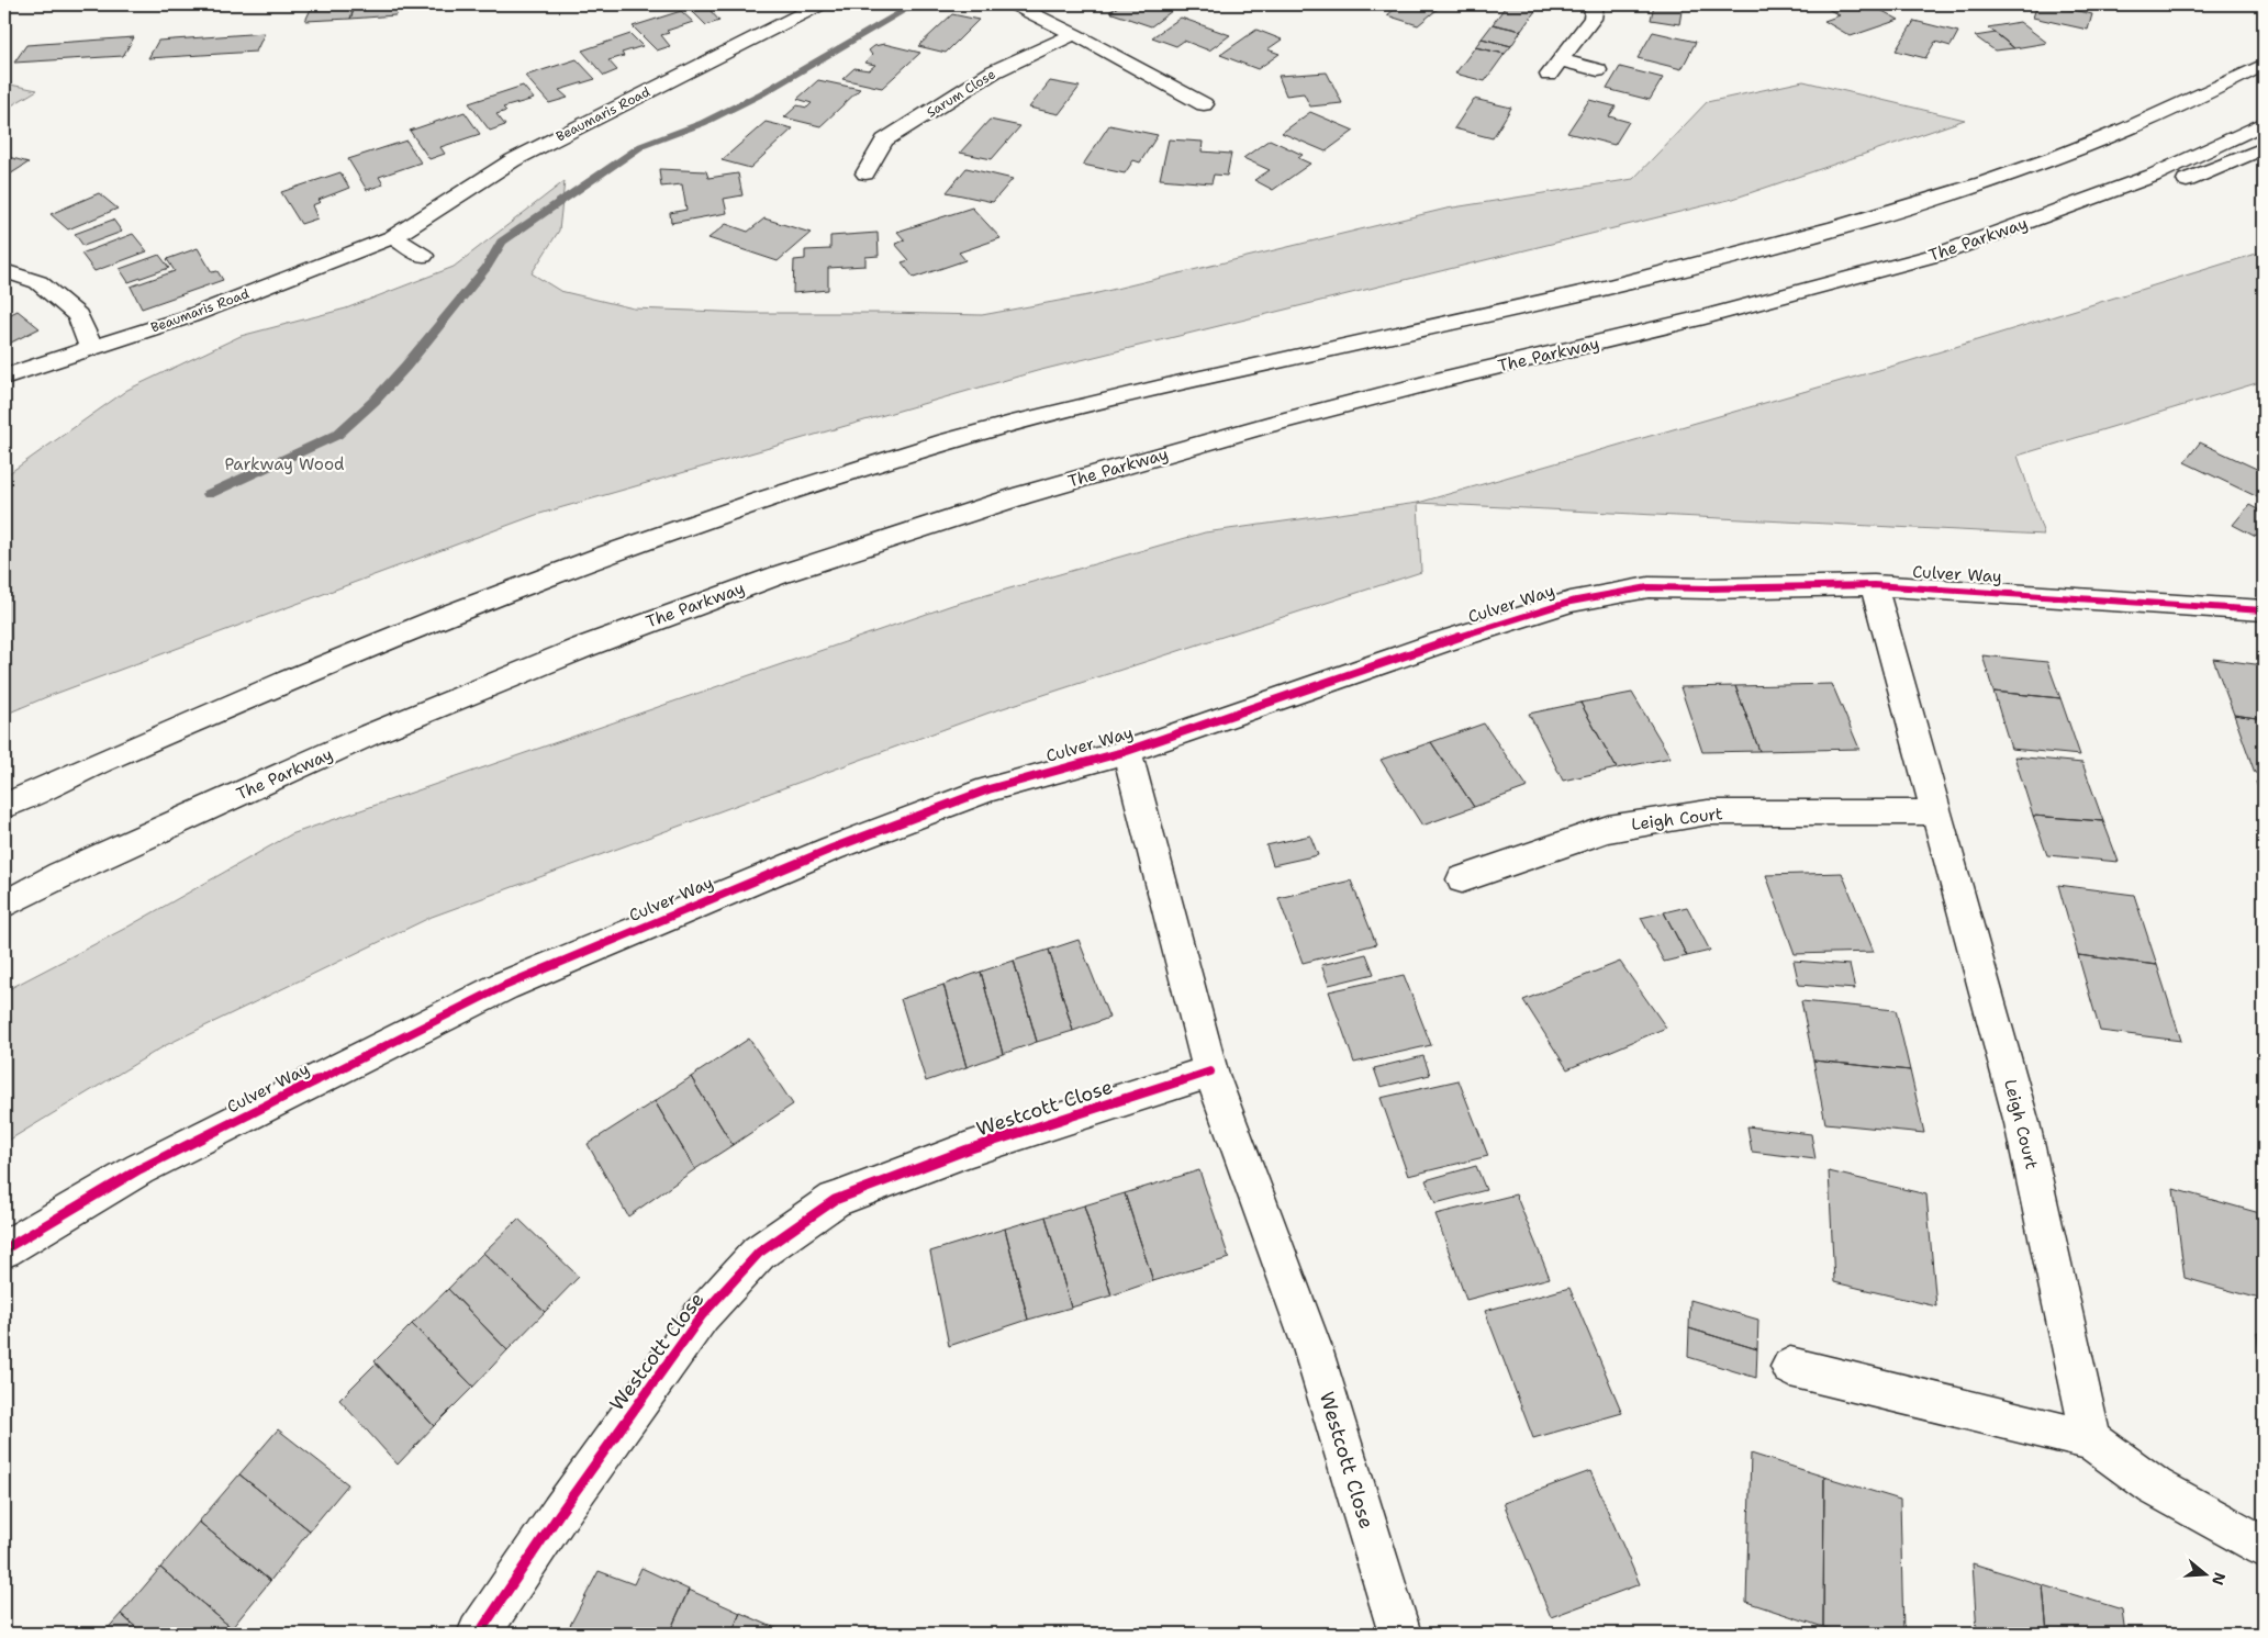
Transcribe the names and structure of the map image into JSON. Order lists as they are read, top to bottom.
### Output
{
  "streets": {
    "main road": [
      "Sarum Close",
      "Beaumaris Road",
      "The Parkway",
      "Culver Way",
      "Leigh Court",
      "Westcott Close"
    ]
  },
  "crossings": [
    ["Culver Way", "Leigh Court"],
    ["Culver Way", "Westcott Close"]
  ],
  "parks": ["Parkway Wood"],
  "north": "right"
}
